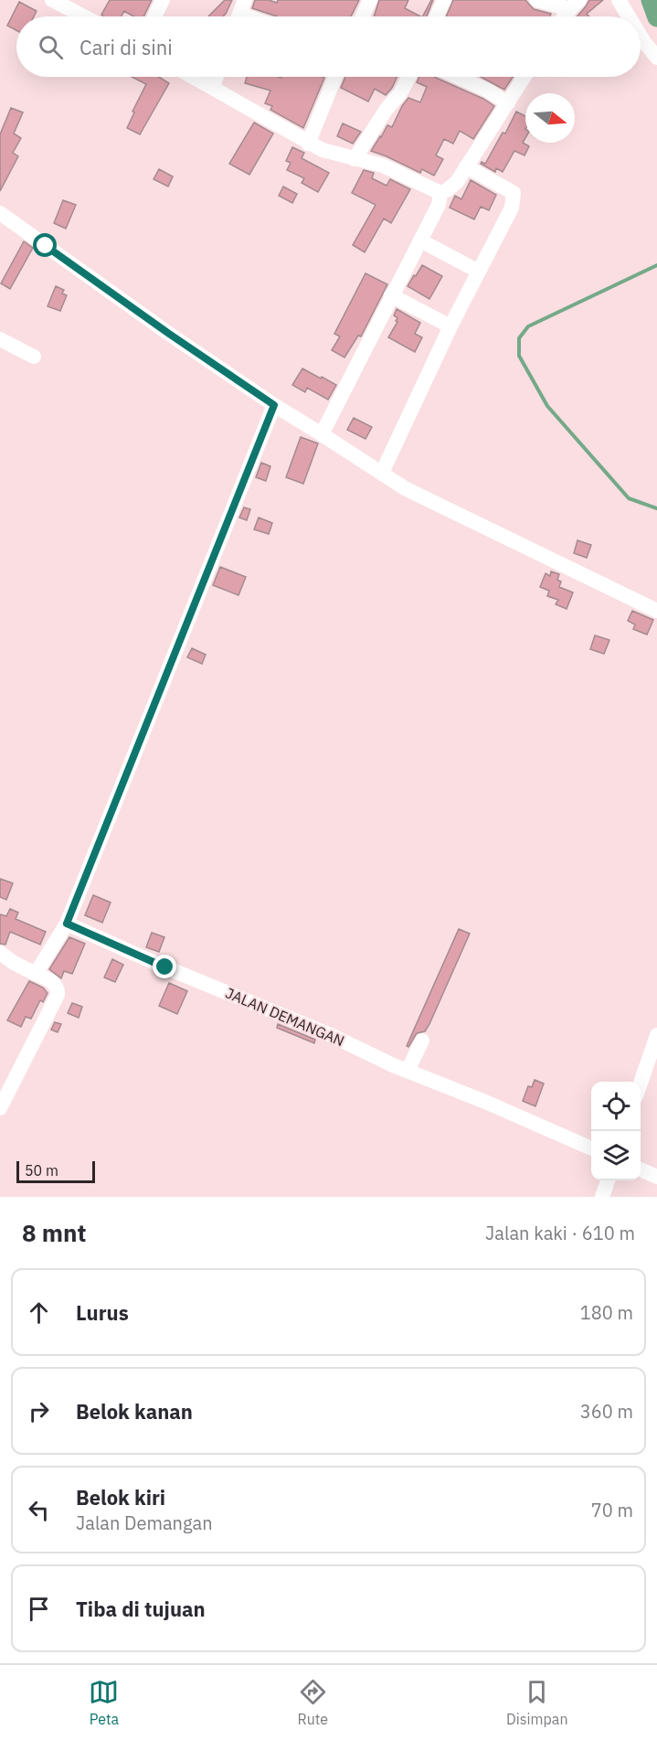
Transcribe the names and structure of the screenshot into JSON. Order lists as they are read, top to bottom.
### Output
{
  "streets": {
    "street": ["JALAN DEMANGAN"]
  },
  "scale_bar": "50 m",
  "north": "right",
  "page": {
    "search": "Cari di sini",
    "scale": "50 m",
    "heading": ["8 mnt", "Jalan kaki · 610 m"],
    "list": [
      ["Lurus", "180 m"],
      ["Belok kanan", "360 m"],
      ["Belok kiri", "Jalan Demangan", "70 m"],
      "Tiba di tujuan"
    ],
    "nav": ["Peta", "Rute", "Disimpan"]
  }
}
